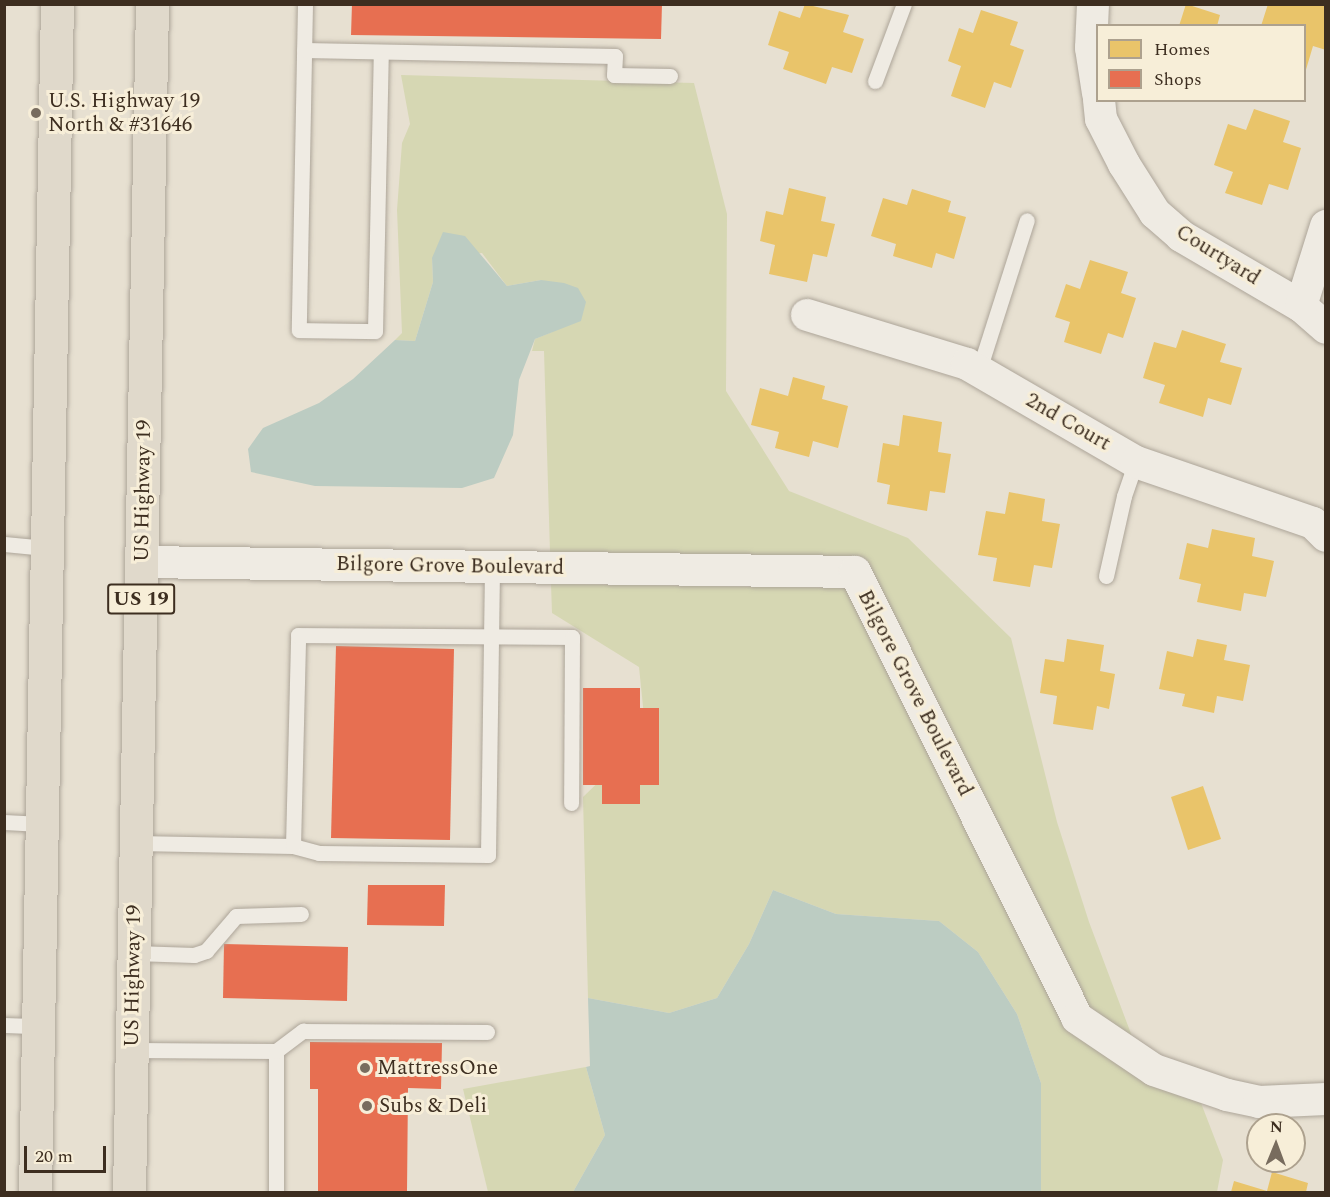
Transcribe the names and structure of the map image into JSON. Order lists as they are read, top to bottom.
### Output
{
  "streets": {
    "highway": ["US Highway 19", "US 19"],
    "street": ["Courtyard", "2nd Court", "Bilgore Grove Boulevard"]
  },
  "crossings": [
    ["US Highway 19", "Bilgore Grove Boulevard"]
  ],
  "places": ["U.S. Highway 19 North & #31646", "MattressOne", "Subs & Deli"],
  "legend": ["Homes", "Shops"],
  "scale_bar": "20 m",
  "north": "top"
}
